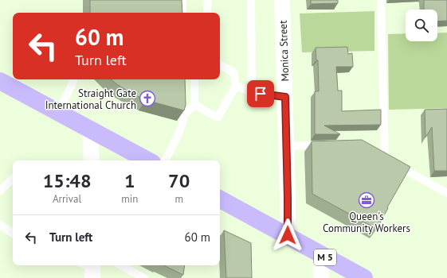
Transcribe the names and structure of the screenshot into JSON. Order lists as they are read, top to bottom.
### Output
{
  "streets": {
    "main road": ["M 5"],
    "street": ["Monica Street"]
  },
  "crossings": [
    ["Monica Street", "M 5"]
  ],
  "places": {
    "church": ["Straight Gate International Church"],
    "office": ["Queen's Community Workers"]
  },
  "page": {
    "turn": ["60 m", "Turn left"],
    "eta": [
      "15:48",
      "Arrival",
      "1",
      "min",
      "70",
      "m"
    ],
    "list": [
      {
        "name": "Turn left",
        "value": "60 m"
      }
    ]
  }
}
